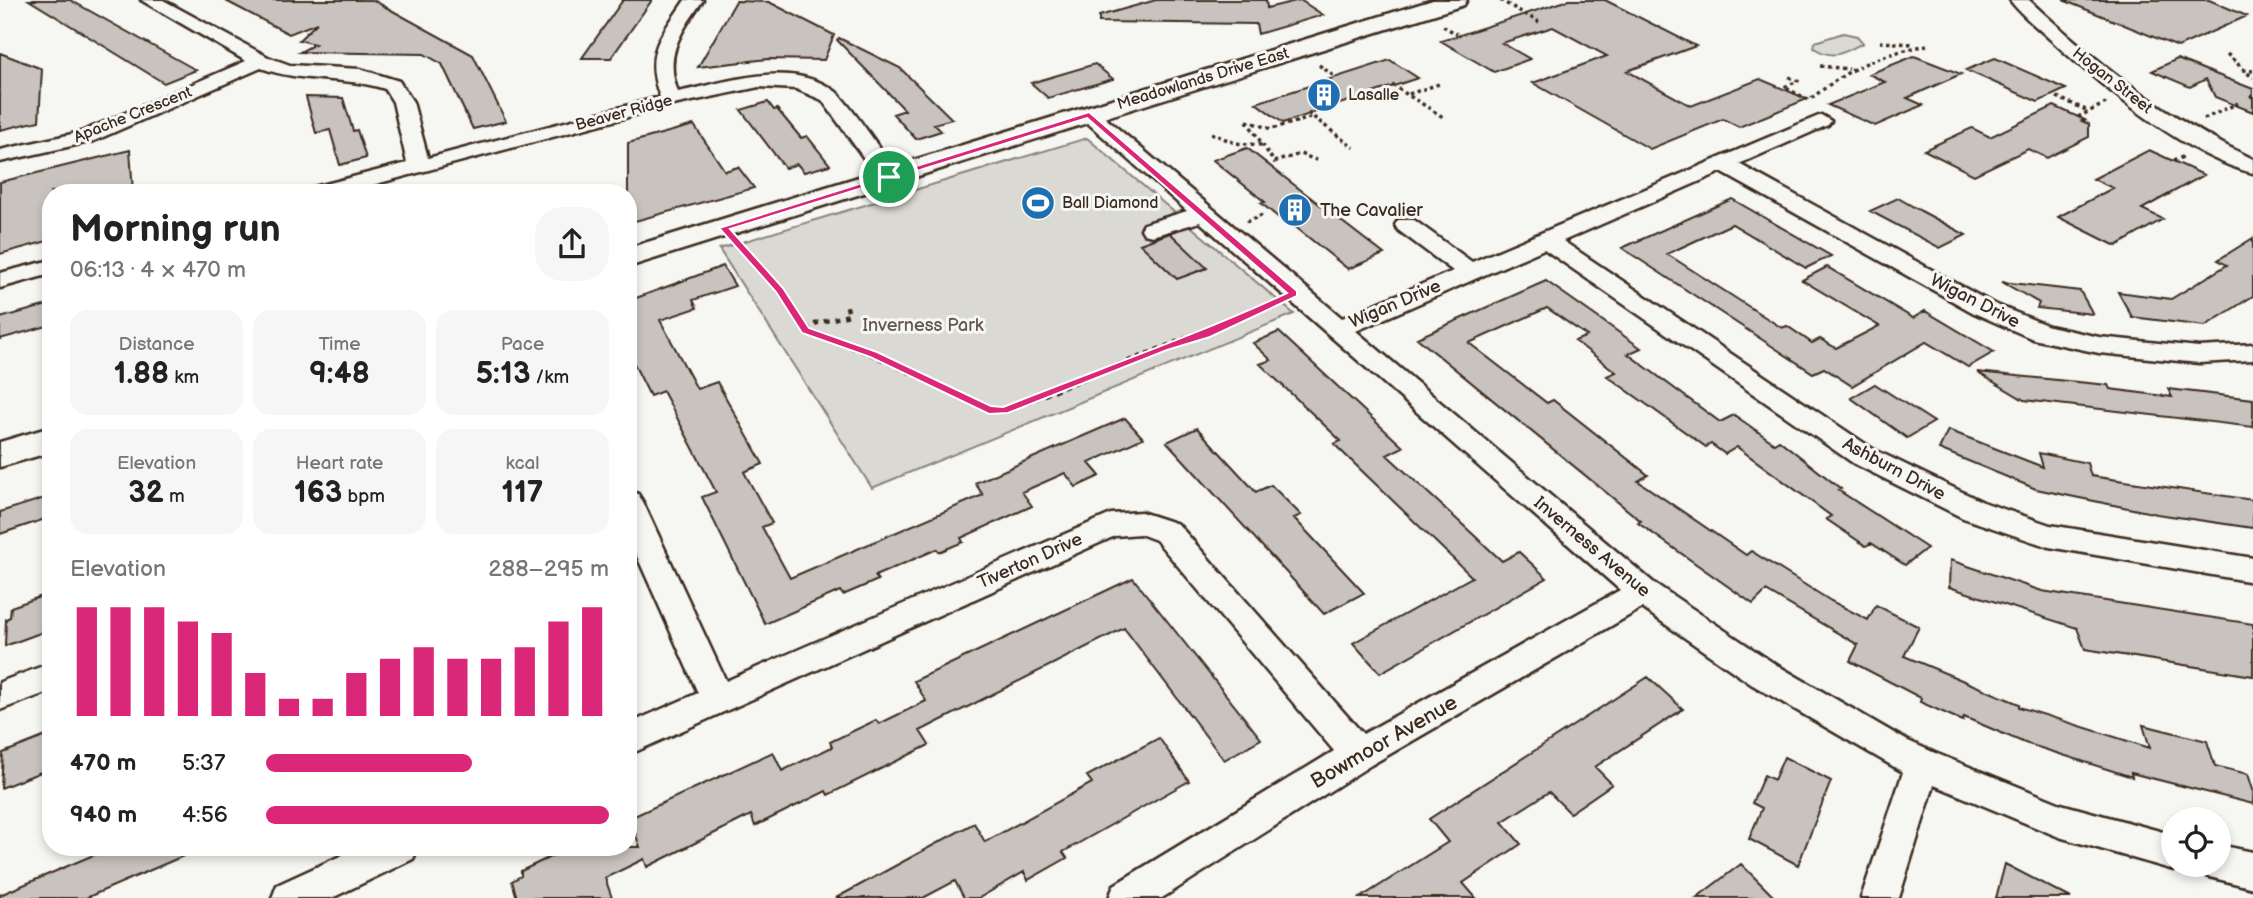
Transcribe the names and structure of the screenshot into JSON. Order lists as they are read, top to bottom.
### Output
{
  "streets": {
    "main road": ["Meadowlands Drive East"],
    "street": [
      "Hogan Street",
      "Beaver Ridge",
      "Apache Crescent",
      "Wigan Drive",
      "Ashburn Drive",
      "Inverness Avenue",
      "Tiverton Drive",
      "Bowmoor Avenue"
    ]
  },
  "crossings": [
    ["Meadowlands Drive East", "Beaver Ridge"],
    ["Meadowlands Drive East", "Inverness Avenue"],
    ["Wigan Drive", "Ashburn Drive"],
    ["Wigan Drive", "Inverness Avenue"],
    ["Inverness Avenue", "Bowmoor Avenue"],
    ["Tiverton Drive", "Bowmoor Avenue"]
  ],
  "parks": ["Inverness Park"],
  "places": {
    "building": ["Lasalle", "The Cavalier"],
    "sports": ["Ball Diamond"]
  },
  "page": {
    "heading": ["Morning run", "06:13 · 4 × 470 m"],
    "stats": [
      ["Distance", "1.88 km"],
      ["Time", "9:48"],
      ["Pace", "5:13 /km"],
      ["Elevation", "32 m"],
      ["Heart rate", "163 bpm"],
      ["kcal", "117"]
    ],
    "chart": ["Elevation", "288–295 m"],
    "list": [
      {
        "name": "470 m",
        "note": "5:37"
      },
      {
        "name": "940 m",
        "note": "4:56"
      }
    ]
  }
}
